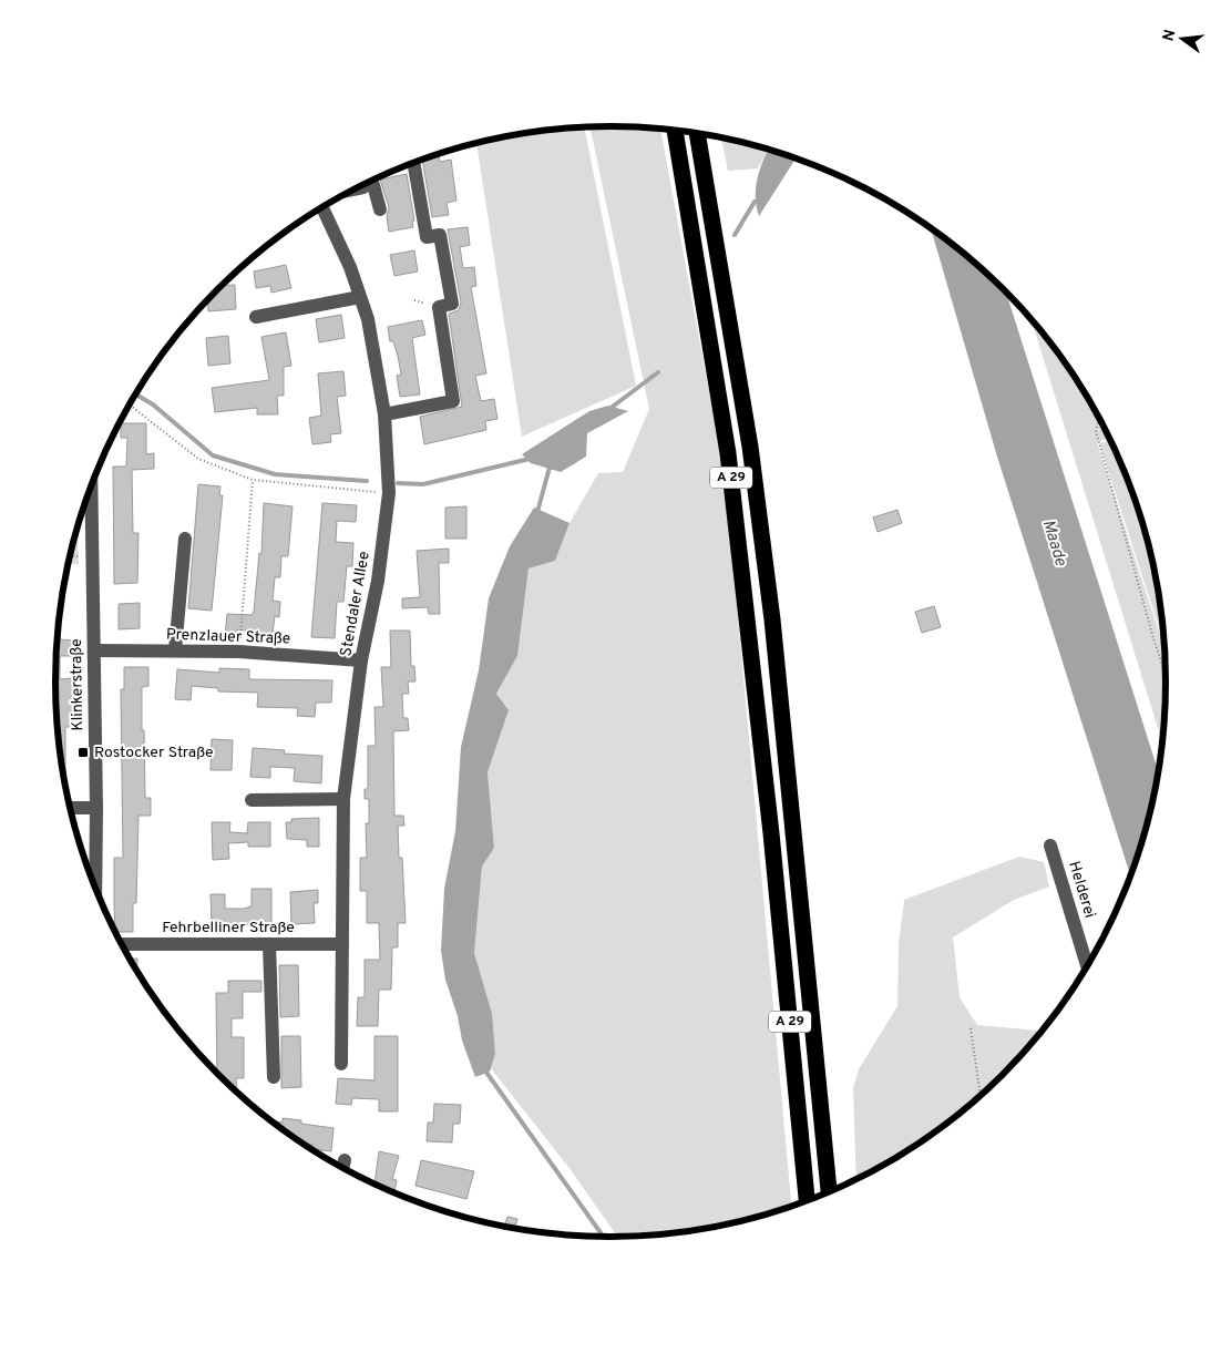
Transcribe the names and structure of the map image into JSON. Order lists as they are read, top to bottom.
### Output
{
  "streets": {
    "highway": ["A 29"],
    "street": [
      "Stendaler Allee",
      "Prenzlauer Straße",
      "Klinkerstraße",
      "Helderei",
      "Fehrbelliner Straße"
    ]
  },
  "crossings": [
    ["Stendaler Allee", "Prenzlauer Straße"],
    ["Stendaler Allee", "Fehrbelliner Straße"],
    ["Prenzlauer Straße", "Klinkerstraße"]
  ],
  "water": ["Maade"],
  "places": {
    "transit": ["Rostocker Straße"]
  },
  "north": "left"
}
